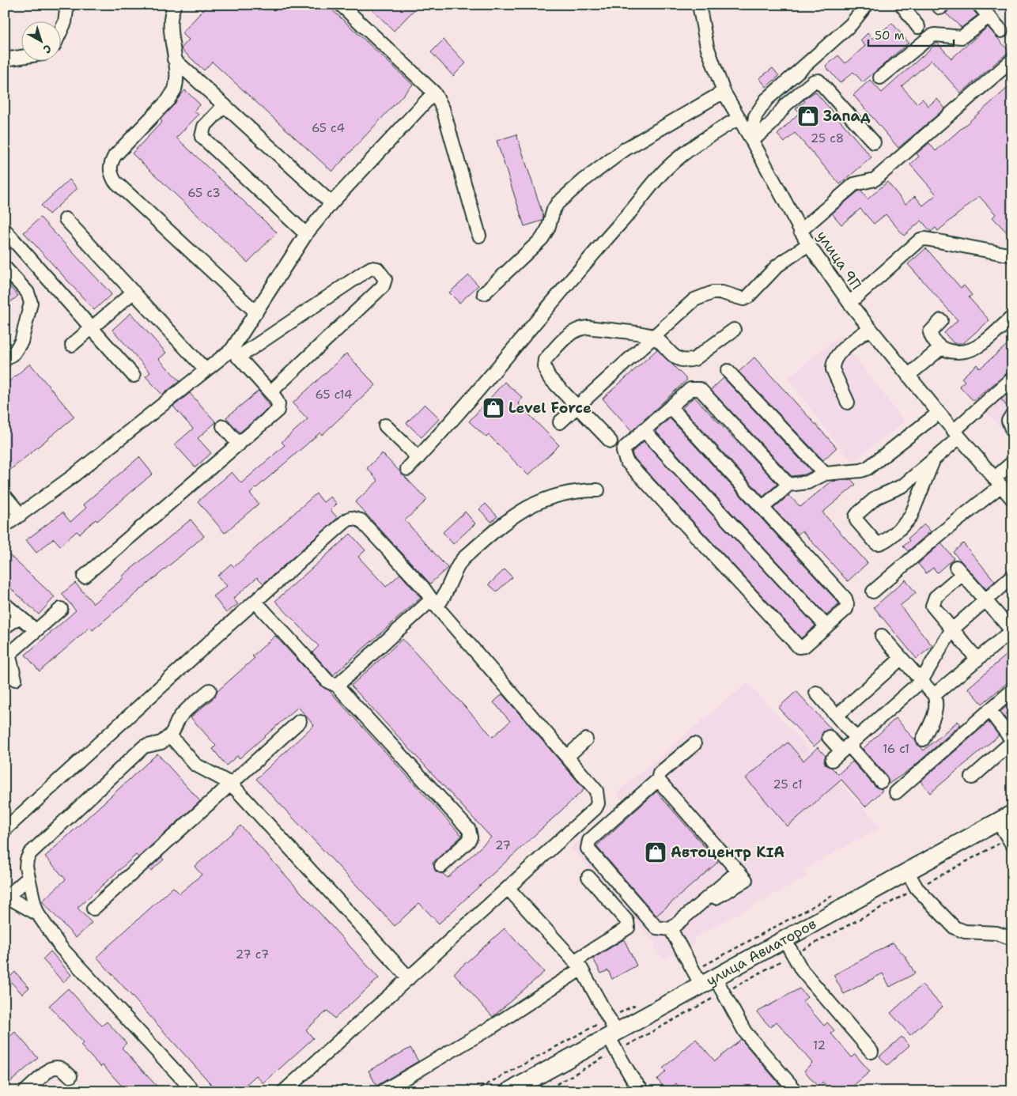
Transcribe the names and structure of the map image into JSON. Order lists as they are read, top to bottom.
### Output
{
  "streets": {
    "main road": ["улица Авиаторов"],
    "street": ["улица 9П"]
  },
  "places": {
    "shop": ["Запад", "Level Force", "Автоцентр KIA"]
  },
  "house_numbers": [
    "65 с4",
    "25 с8",
    "65 с3",
    "65 с14",
    "16 с1",
    "25 с1",
    "27",
    "27 с7",
    "12"
  ],
  "scale_bar": "50 m",
  "north": "bottom right"
}
